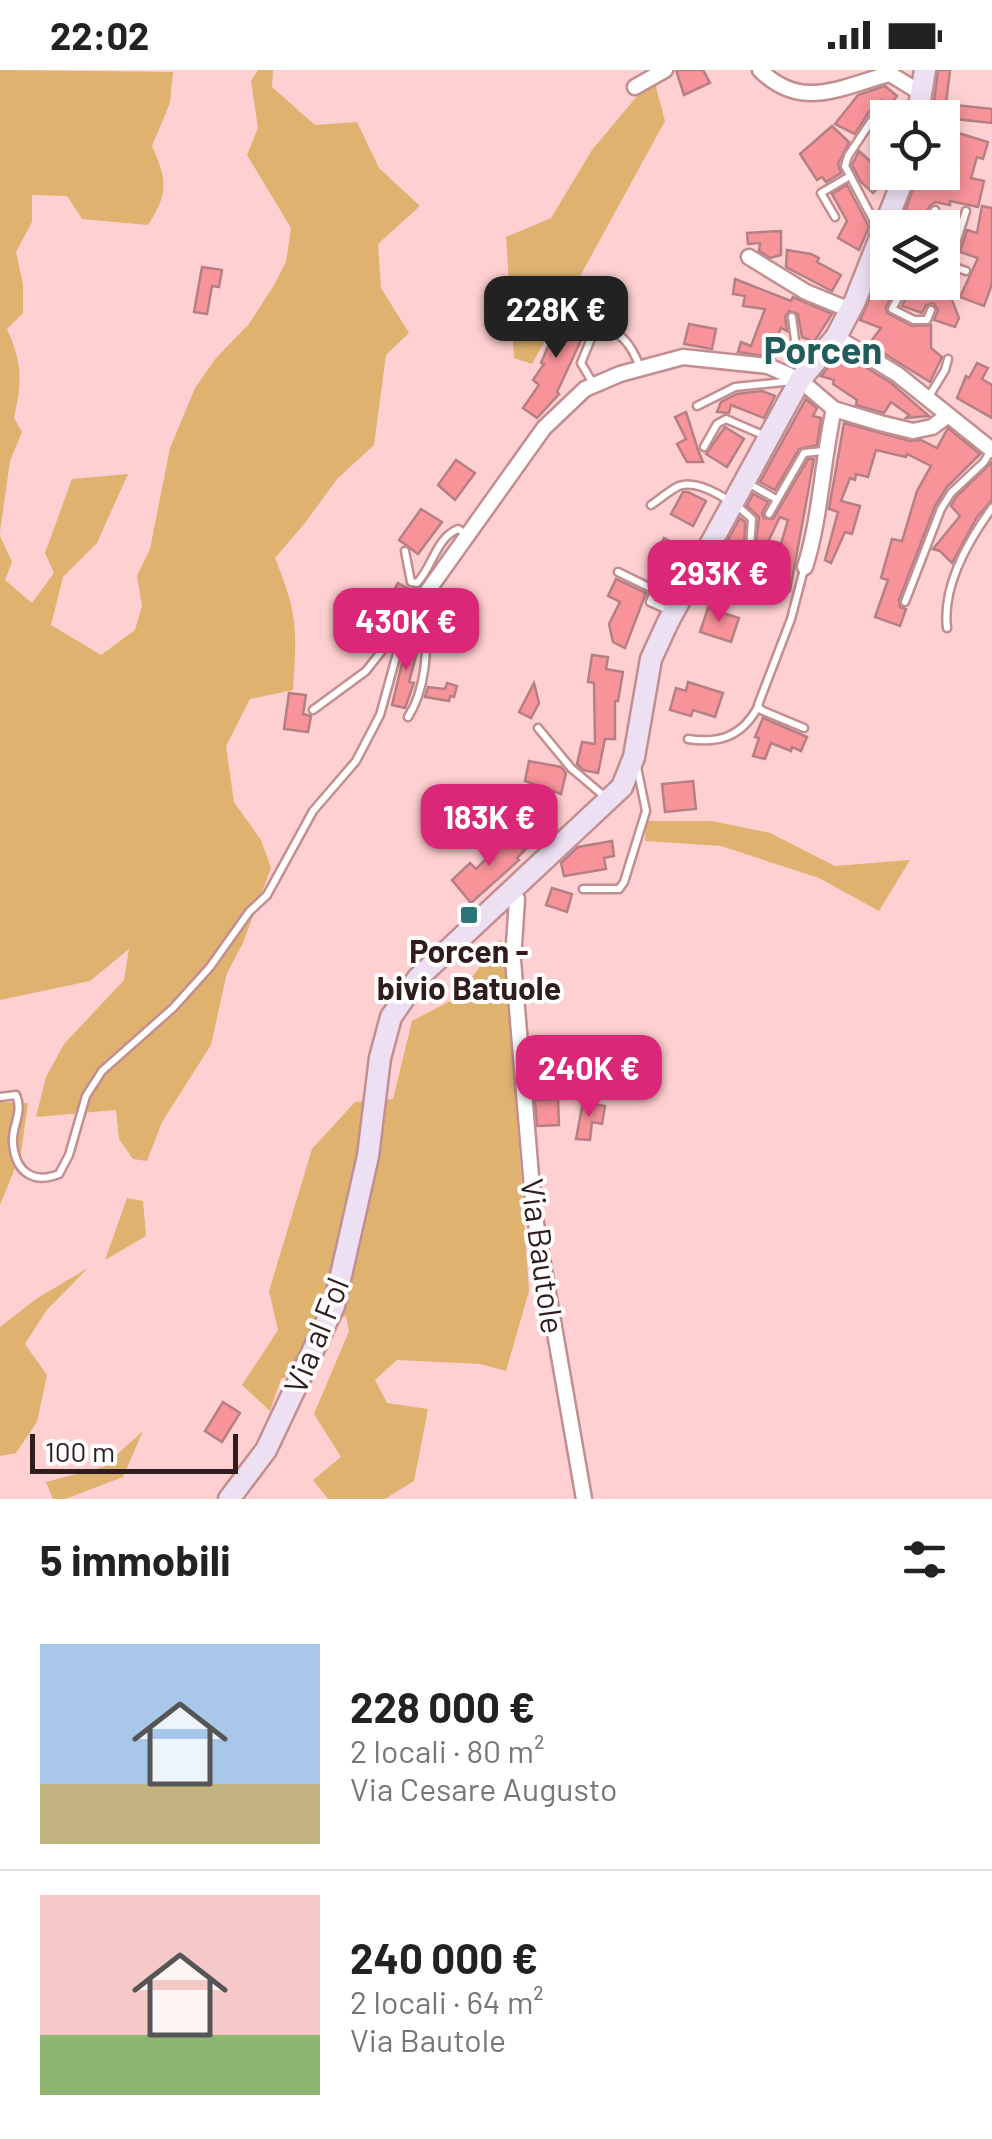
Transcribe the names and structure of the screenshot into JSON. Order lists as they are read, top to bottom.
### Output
{
  "streets": {
    "street": ["Via Bautole", "Via al Fol"]
  },
  "crossings": [
    ["Via Bautole", "Via al Fol"]
  ],
  "districts": ["Porcen"],
  "places": {
    "transit": ["Porcen - bivio Batuole"]
  },
  "scale_bar": "100 m",
  "page": {
    "status": "22:02",
    "price": [
      "228K €",
      "293K €",
      "430K €",
      "183K €",
      "240K €"
    ],
    "scale": "100 m",
    "heading": "5 immobili",
    "list": [
      {
        "name": "228 000 €",
        "note": "2 locali · 80 m² · Via Cesare Augusto"
      },
      {
        "name": "240 000 €",
        "note": "2 locali · 64 m² · Via Bautole"
      }
    ]
  }
}
